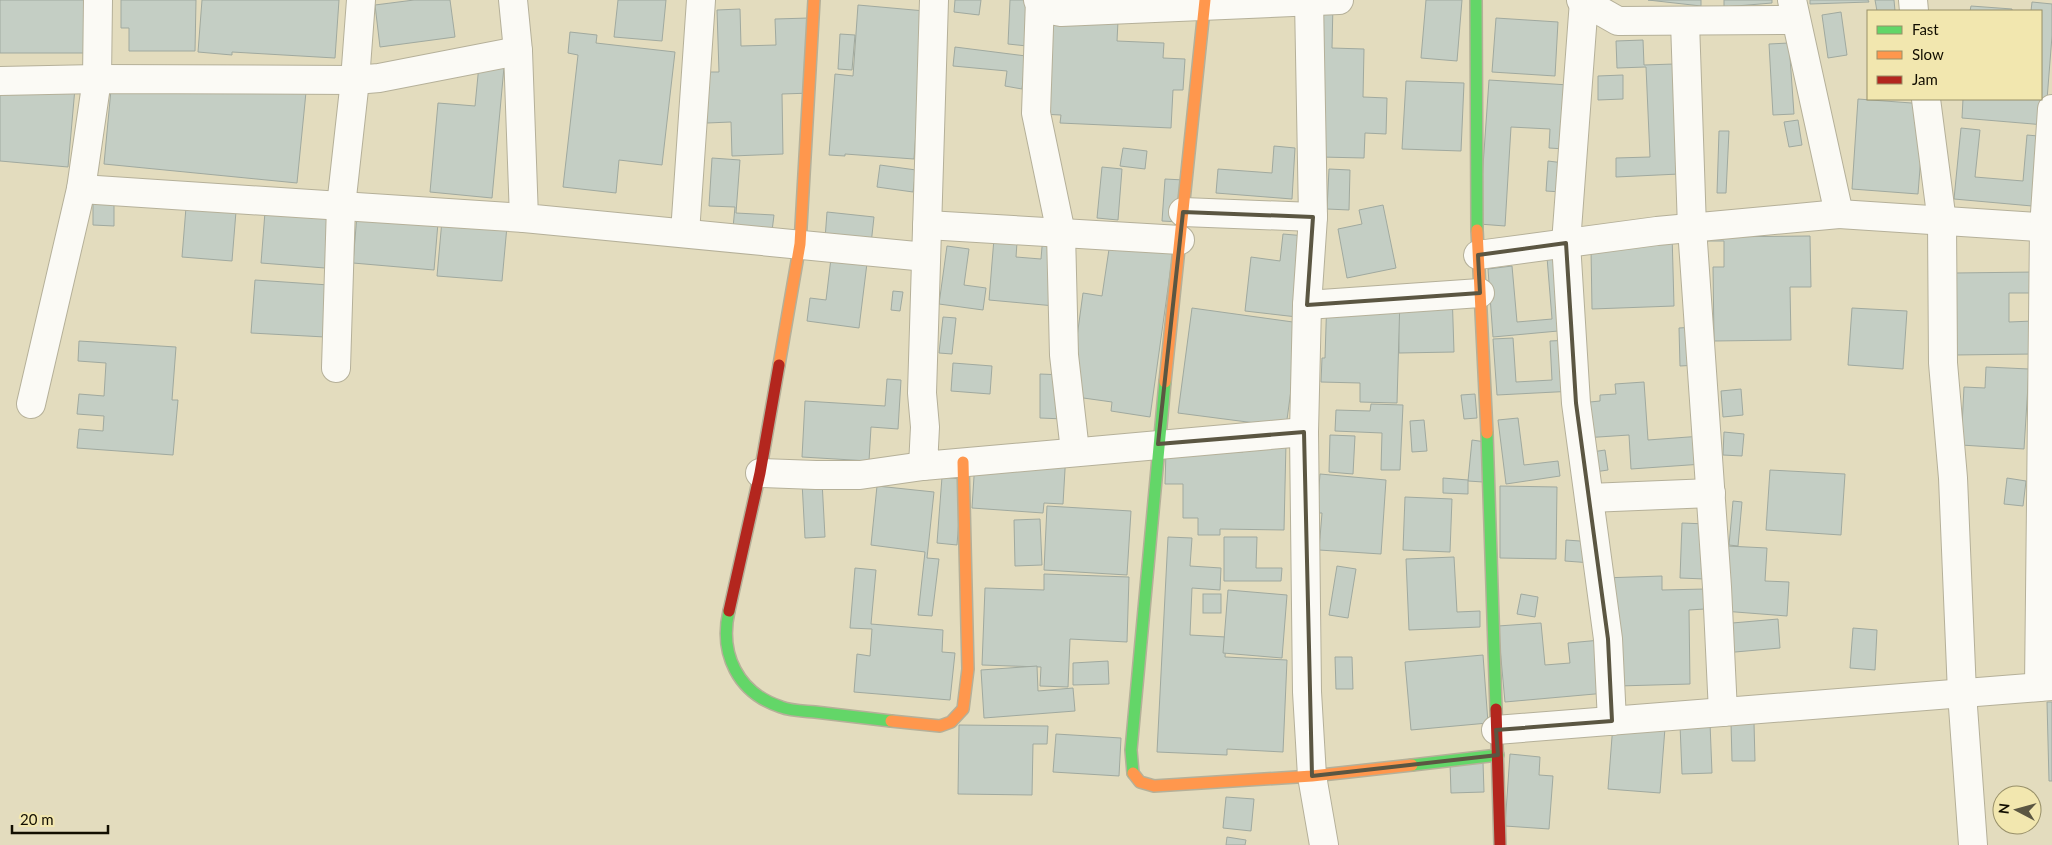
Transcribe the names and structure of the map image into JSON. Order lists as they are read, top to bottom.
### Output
{
  "legend": ["Fast", "Slow", "Jam"],
  "scale_bar": "20 m",
  "north": "left"
}
